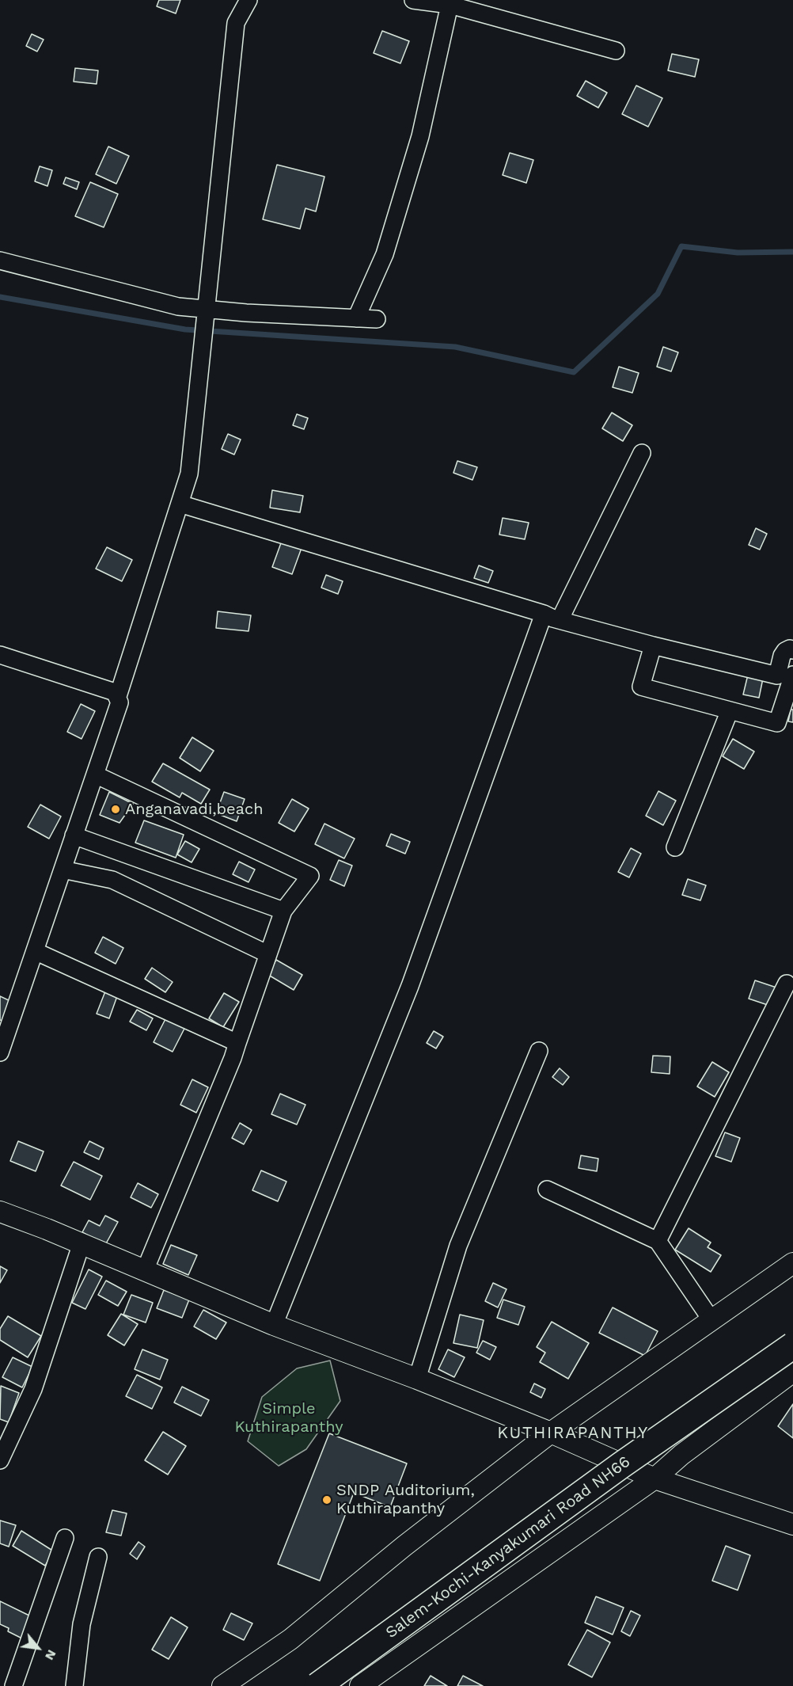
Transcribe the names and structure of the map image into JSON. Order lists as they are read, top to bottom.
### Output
{
  "streets": {
    "highway": ["Salem-Kochi-Kanyakumari Road NH66"]
  },
  "districts": ["KUTHIRAPANTHY"],
  "parks": ["Simple Kuthirapanthy"],
  "places": ["Anganavadi,beach", "SNDP Auditorium, Kuthirapanthy"],
  "north": "bottom right"
}
